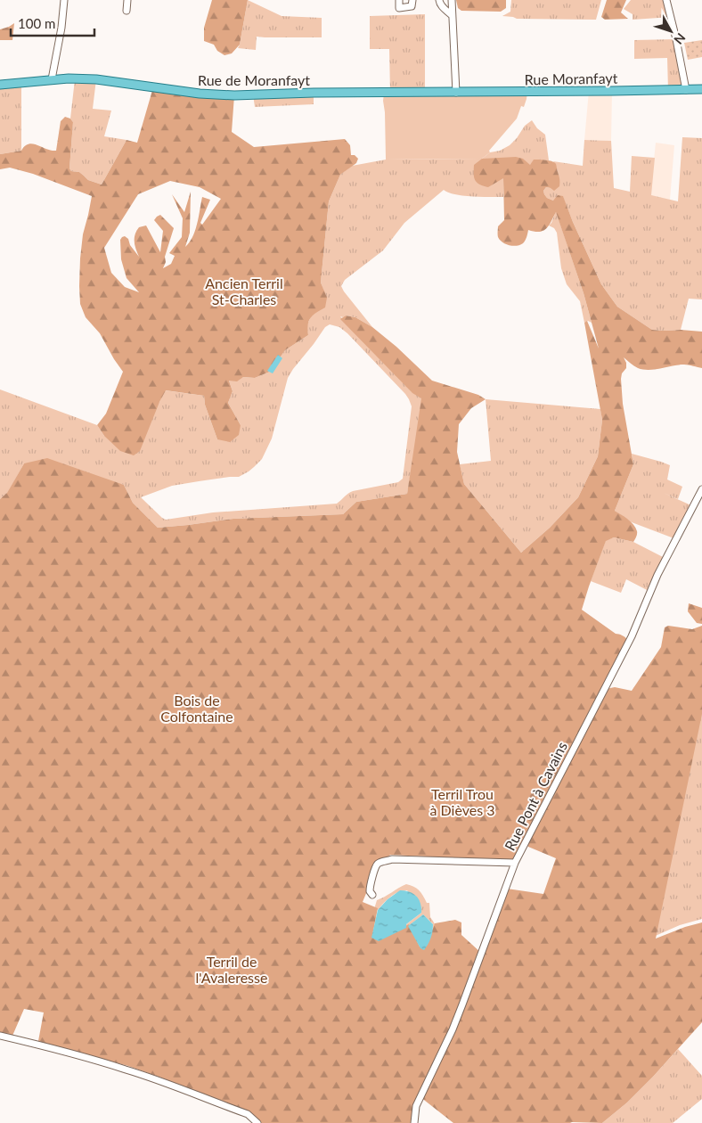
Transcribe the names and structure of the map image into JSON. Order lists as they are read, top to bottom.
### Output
{
  "streets": {
    "main road": ["Rue Moranfayt", "Rue de Moranfayt"],
    "street": ["Rue Pont à Cavains"]
  },
  "crossings": [
    ["Rue Moranfayt", "Rue de Moranfayt"]
  ],
  "parks": [
    "Ancien Terril St-Charles",
    "Bois de Colfontaine",
    "Terril Trou à Dièves 3",
    "Terril de l'Avaleresse"
  ],
  "scale_bar": "100 m",
  "north": "bottom right"
}
